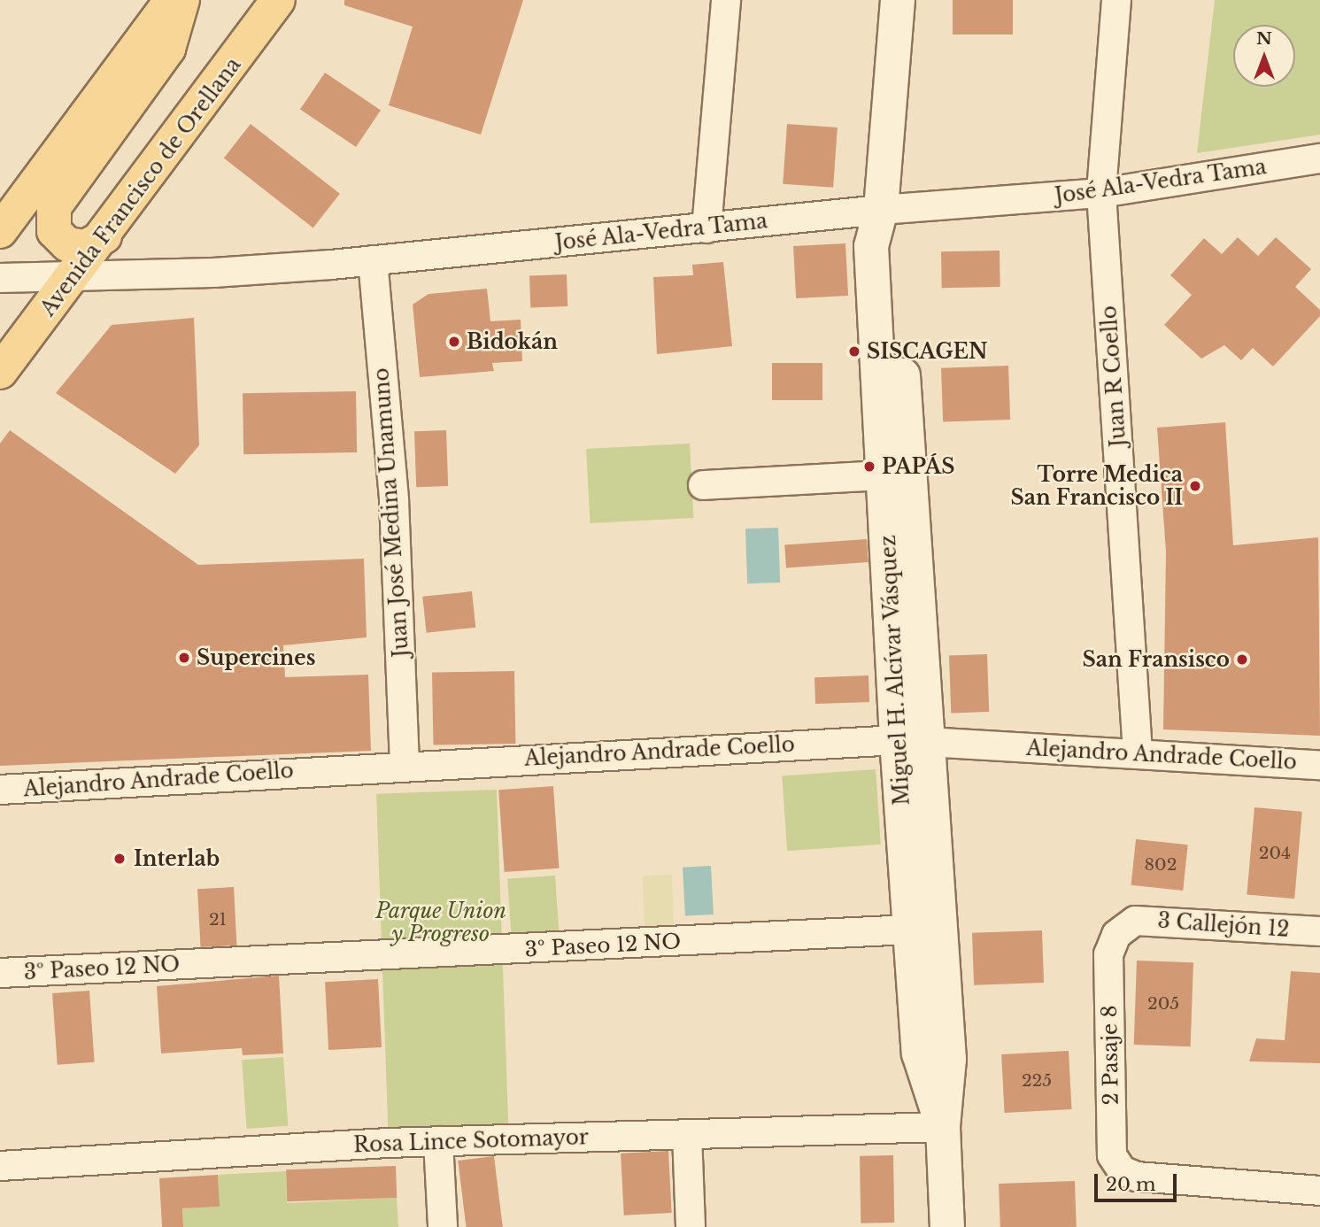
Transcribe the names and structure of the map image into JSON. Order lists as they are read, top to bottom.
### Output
{
  "streets": {
    "main road": ["Avenida Francisco de Orellana"],
    "street": [
      "José Ala-Vedra Tama",
      "Juan R Coello",
      "Juan José Medina Unamuno",
      "Miguel H. Alcívar Vásquez",
      "Alejandro Andrade Coello",
      "3 Callejón 12",
      "3º Paseo 12 NO",
      "2 Pasaje 8",
      "Rosa Lince Sotomayor"
    ]
  },
  "crossings": [
    ["José Ala-Vedra Tama", "Avenida Francisco de Orellana"],
    ["José Ala-Vedra Tama", "Juan R Coello"],
    ["José Ala-Vedra Tama", "Juan José Medina Unamuno"],
    ["José Ala-Vedra Tama", "Miguel H. Alcívar Vásquez"],
    ["Juan R Coello", "Alejandro Andrade Coello"],
    ["Juan José Medina Unamuno", "Alejandro Andrade Coello"],
    ["Miguel H. Alcívar Vásquez", "Alejandro Andrade Coello"],
    ["Miguel H. Alcívar Vásquez", "3º Paseo 12 NO"],
    ["Miguel H. Alcívar Vásquez", "Rosa Lince Sotomayor"],
    ["3 Callejón 12", "2 Pasaje 8"]
  ],
  "parks": ["Parque Union y Progreso"],
  "places": [
    "Bidokán",
    "SISCAGEN",
    "PAPÁS",
    "Torre Medica San Francisco II",
    "Supercines",
    "San Fransisco",
    "Interlab"
  ],
  "house_numbers": [
    "204",
    "802",
    "21",
    "205",
    "225"
  ],
  "scale_bar": "20 m",
  "north": "top"
}
